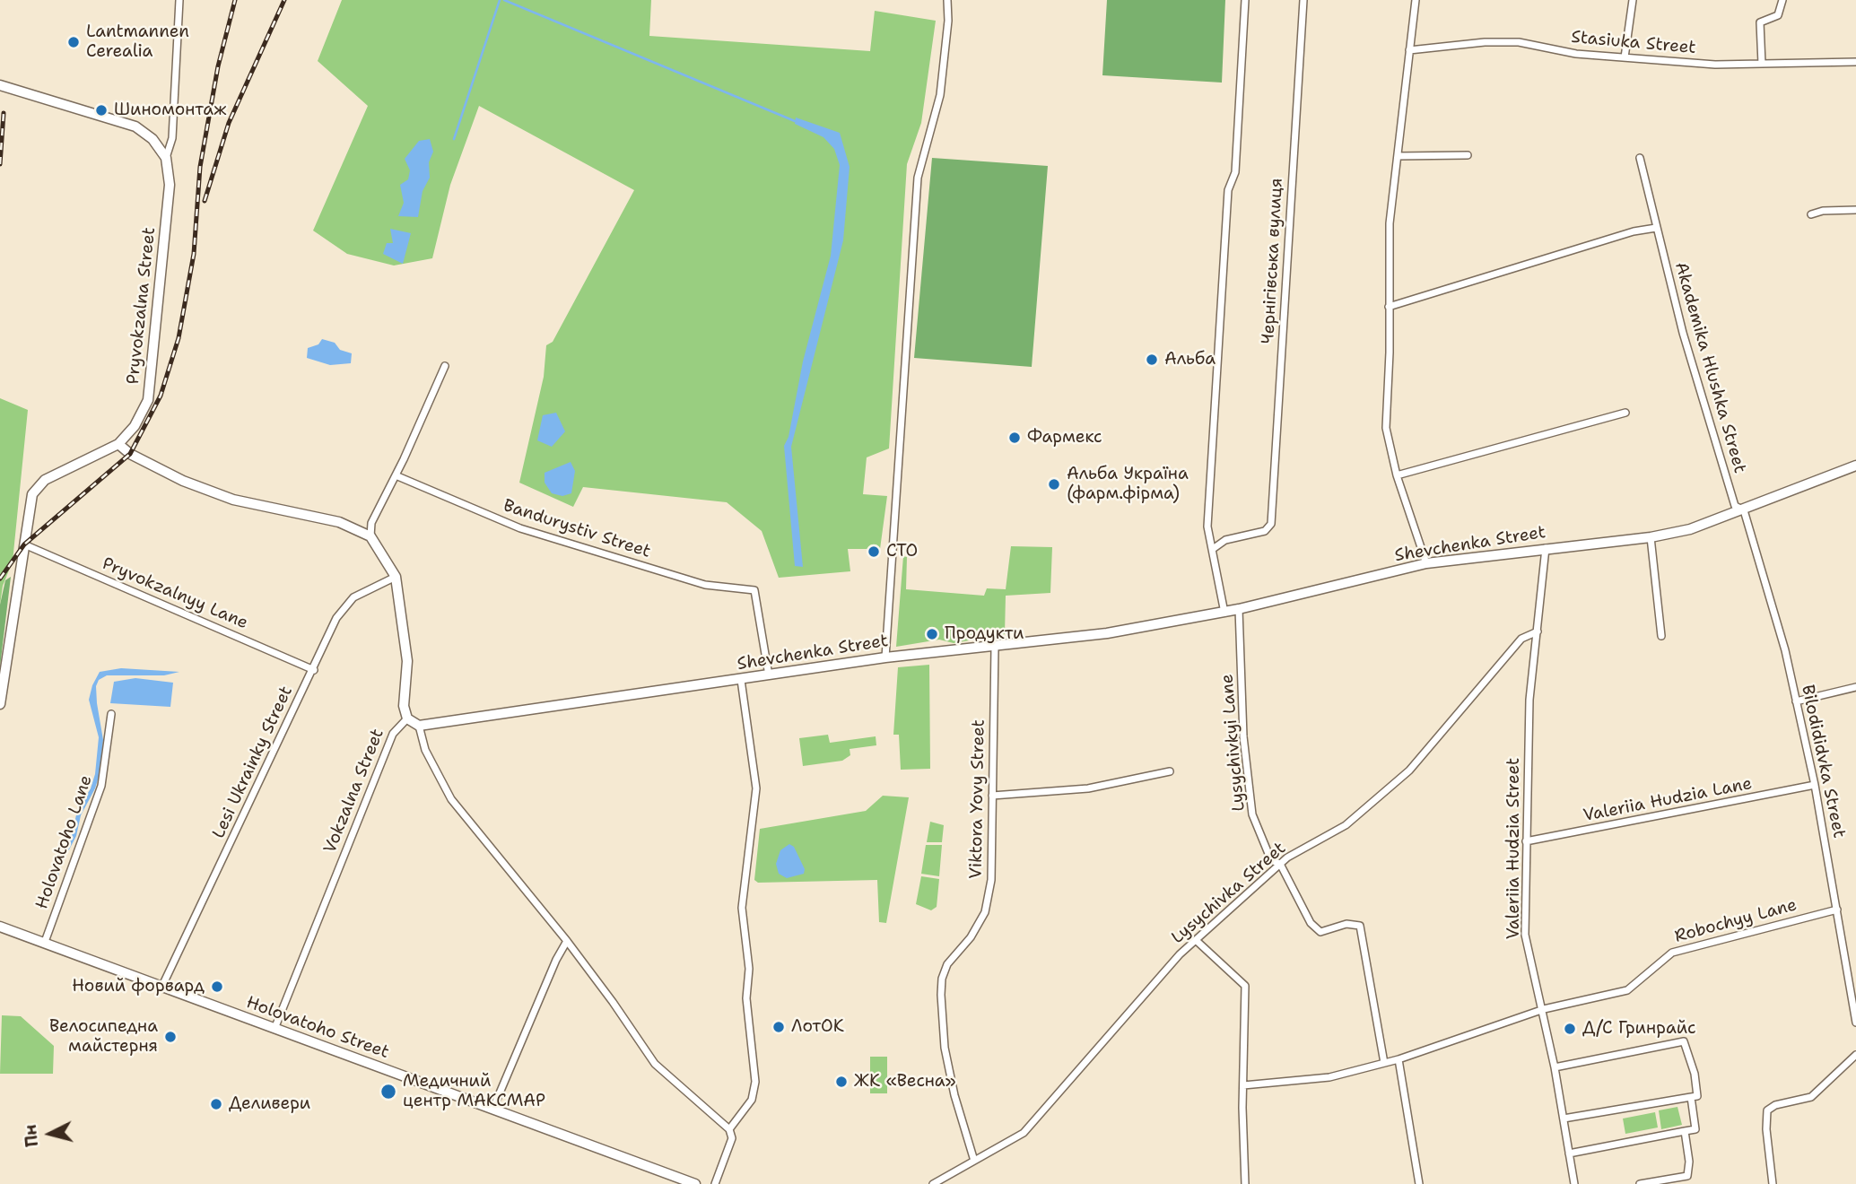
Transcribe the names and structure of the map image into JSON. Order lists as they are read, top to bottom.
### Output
{
  "streets": {
    "main road": [
      "Pryvokzalna Street",
      "Shevchenka Street",
      "Vokzalna Street",
      "Holovatoho Street"
    ],
    "street": [
      "Stasiuka Street",
      "Чернігівська вулиця",
      "Akademika Hlushka Street",
      "Bandurystiv Street",
      "Pryvokzalnyy Lane",
      "Lysychivkyi Lane",
      "Bilodididvka Street",
      "Lesi Ukrainky Street",
      "Viktora Yovy Street",
      "Valeriia Hudzia Lane",
      "Holovatoho Lane",
      "Valeriia Hudzia Street",
      "Lysychivka Street",
      "Robochyy Lane"
    ]
  },
  "crossings": [
    ["Pryvokzalna Street", "Pryvokzalnyy Lane"],
    ["Akademika Hlushka Street", "Shevchenka Street"],
    ["Akademika Hlushka Street", "Bilodididvka Street"],
    ["Bandurystiv Street", "Shevchenka Street"],
    ["Shevchenka Street", "Lysychivkyi Lane"],
    ["Shevchenka Street", "Bilodididvka Street"],
    ["Shevchenka Street", "Viktora Yovy Street"],
    ["Shevchenka Street", "Valeriia Hudzia Street"],
    ["Pryvokzalnyy Lane", "Lesi Ukrainky Street"],
    ["Lysychivkyi Lane", "Lysychivka Street"],
    ["Lysychivkyi Lane", "Robochyy Lane"],
    ["Bilodididvka Street", "Valeriia Hudzia Lane"],
    ["Bilodididvka Street", "Robochyy Lane"],
    ["Lesi Ukrainky Street", "Vokzalna Street"],
    ["Lesi Ukrainky Street", "Holovatoho Street"],
    ["Vokzalna Street", "Holovatoho Street"],
    ["Viktora Yovy Street", "Lysychivka Street"],
    ["Valeriia Hudzia Lane", "Valeriia Hudzia Street"],
    ["Holovatoho Lane", "Holovatoho Street"],
    ["Valeriia Hudzia Street", "Lysychivka Street"],
    ["Valeriia Hudzia Street", "Robochyy Lane"]
  ],
  "places": [
    "Lantmannen Cerealia",
    "Шиномонтаж",
    "Альба",
    "Фармекс",
    "Альба Україна (фарм.фірма)",
    "СТО",
    "Продукти",
    "Новий форвард",
    "ЛотОК",
    "Д/С Гринрайс",
    "Велосипедна майстерня",
    "ЖК «Весна»",
    "Медичний центр МАКСМАР",
    "Деливери"
  ],
  "north": "left"
}
